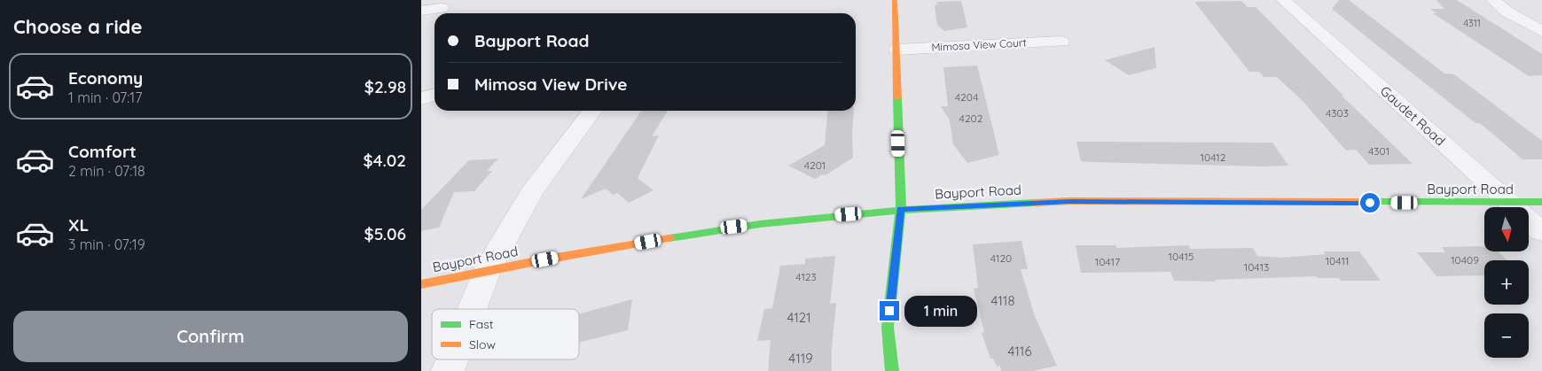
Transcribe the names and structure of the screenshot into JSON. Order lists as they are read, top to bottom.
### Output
{
  "streets": {
    "street": ["Mimosa View Court", "Gaudet Road", "Bayport Road"]
  },
  "crossings": [
    ["Gaudet Road", "Bayport Road"]
  ],
  "house_numbers": [
    "4311",
    "4204",
    "4303",
    "4202",
    "4301",
    "10412",
    "4201",
    "10415",
    "4120",
    "10409",
    "10411",
    "10417",
    "10413",
    "4123",
    "4118",
    "4121",
    "4116",
    "4119"
  ],
  "legend": ["Fast", "Slow"],
  "north": "bottom",
  "page": {
    "heading": "Choose a ride",
    "banner": ["Bayport Road", "Mimosa View Drive"],
    "list": [
      {
        "name": "Economy",
        "note": "1 min · 07:17",
        "value": "$2.98"
      },
      {
        "name": "Comfort",
        "note": "2 min · 07:18",
        "value": "$4.02"
      },
      {
        "name": "XL",
        "note": "3 min · 07:19",
        "value": "$5.06"
      }
    ],
    "map_buttons": ["+", "−"],
    "bubble": "1 min",
    "buttons": "Confirm"
  }
}
